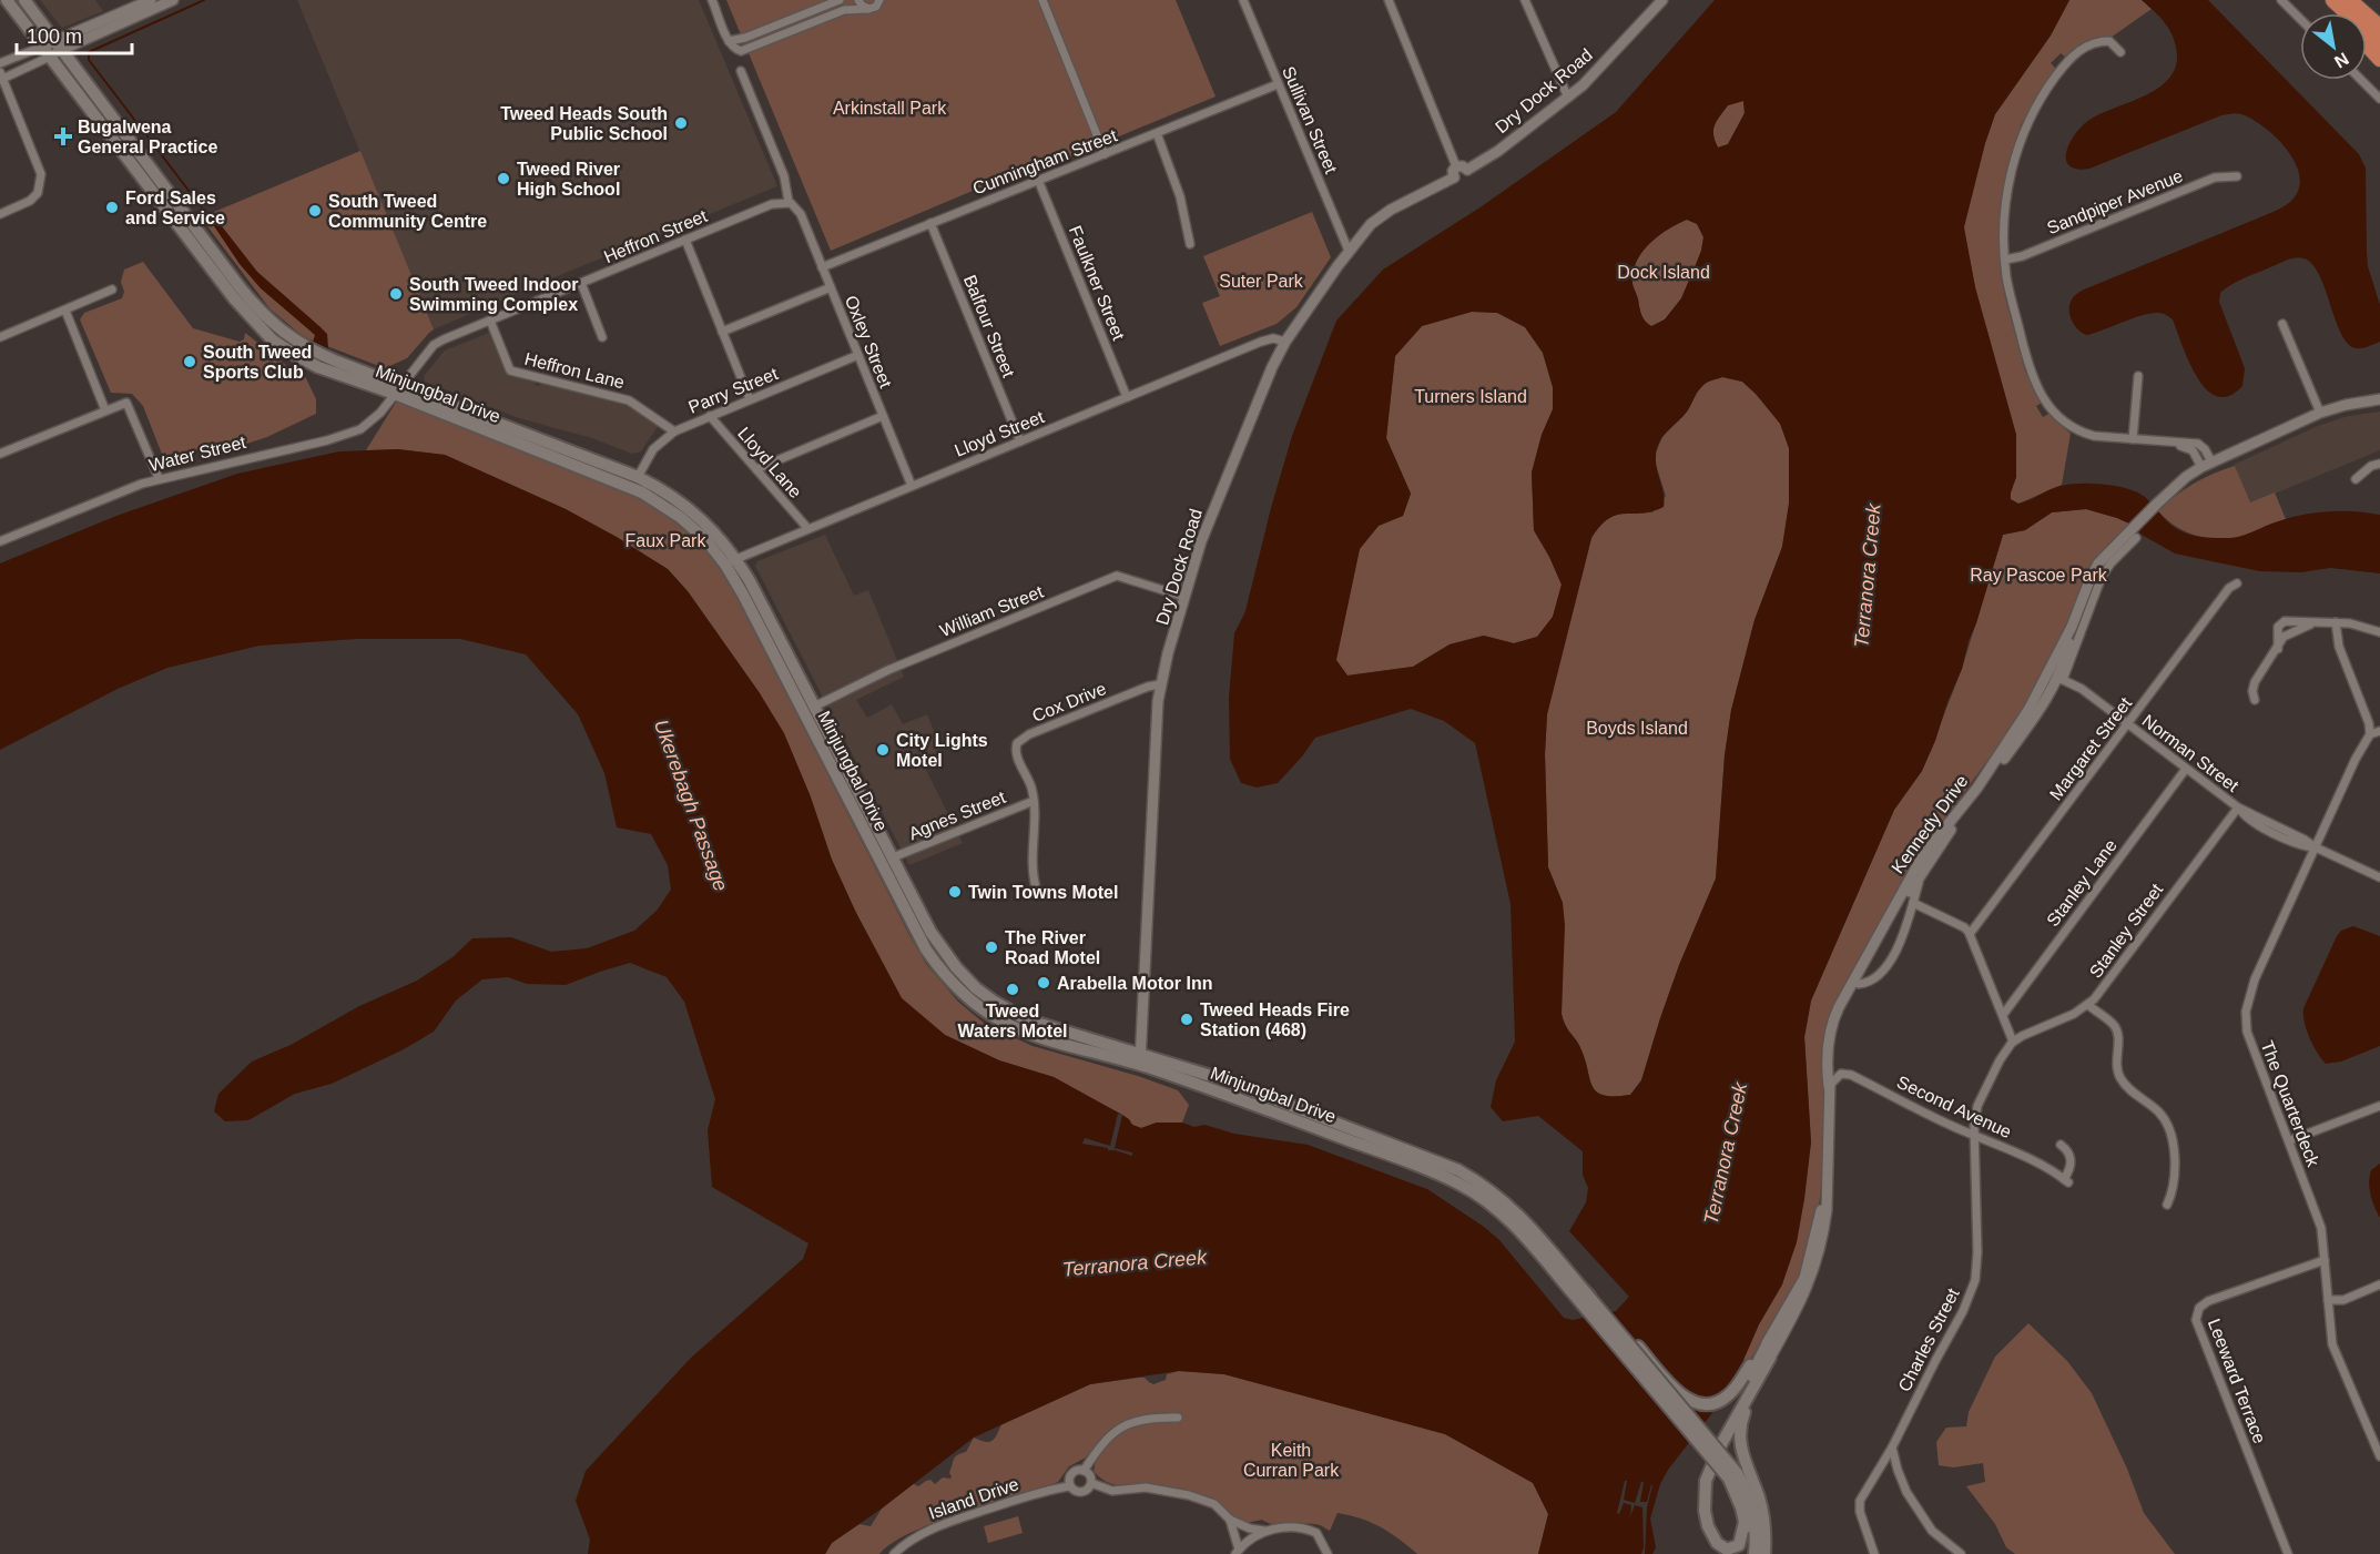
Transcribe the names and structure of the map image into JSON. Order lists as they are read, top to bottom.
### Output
{
  "streets": {
    "main road": ["Minjungbal Drive"],
    "street": [
      "Dry Dock Road",
      "Sullivan Street",
      "Cunningham Street",
      "Sandpiper Avenue",
      "Heffron Street",
      "Faulkner Street",
      "Balfour Street",
      "Oxley Street",
      "Heffron Lane",
      "Parry Street",
      "Lloyd Street",
      "Water Street",
      "Lloyd Lane",
      "William Street",
      "Cox Drive",
      "Margaret Street",
      "Norman Street",
      "Agnes Street",
      "Kennedy Drive",
      "Stanley Lane",
      "Stanley Street",
      "The Quarterdeck",
      "Second Avenue",
      "Charles Street",
      "Leeward Terrace",
      "Island Drive"
    ]
  },
  "crossings": [
    ["Dry Dock Road", "Sullivan Street"],
    ["Dry Dock Road", "Minjungbal Drive"],
    ["Dry Dock Road", "Lloyd Street"],
    ["Dry Dock Road", "William Street"],
    ["Dry Dock Road", "Cox Drive"],
    ["Sullivan Street", "Cunningham Street"],
    ["Cunningham Street", "Faulkner Street"],
    ["Cunningham Street", "Balfour Street"],
    ["Cunningham Street", "Oxley Street"],
    ["Heffron Street", "Oxley Street"],
    ["Heffron Street", "Heffron Lane"],
    ["Heffron Street", "Minjungbal Drive"],
    ["Heffron Street", "Water Street"],
    ["Faulkner Street", "Lloyd Street"],
    ["Balfour Street", "Lloyd Street"],
    ["Oxley Street", "Parry Street"],
    ["Oxley Street", "Lloyd Street"],
    ["Heffron Lane", "Parry Street"],
    ["Parry Street", "Minjungbal Drive"],
    ["Parry Street", "Lloyd Lane"],
    ["Minjungbal Drive", "Lloyd Street"],
    ["Minjungbal Drive", "Water Street"],
    ["Minjungbal Drive", "William Street"],
    ["Minjungbal Drive", "Agnes Street"],
    ["Lloyd Street", "Lloyd Lane"],
    ["Cox Drive", "Agnes Street"],
    ["Margaret Street", "Norman Street"],
    ["Norman Street", "Kennedy Drive"],
    ["Norman Street", "Stanley Lane"],
    ["Norman Street", "Stanley Street"],
    ["Norman Street", "The Quarterdeck"],
    ["Kennedy Drive", "Second Avenue"],
    ["Stanley Street", "Charles Street"],
    ["The Quarterdeck", "Leeward Terrace"],
    ["Second Avenue", "Charles Street"]
  ],
  "water": ["Terranora Creek", "Ukerebagh Passage"],
  "parks": [
    "Arkinstall Park",
    "Dock Island",
    "Suter Park",
    "Turners Island",
    "Faux Park",
    "Ray Pascoe Park",
    "Boyds Island",
    "Keith Curran Park"
  ],
  "places": {
    "other": [
      "Tweed Heads South Public School",
      "Tweed River High School",
      "Ford Sales and Service",
      "South Tweed Community Centre",
      "South Tweed Indoor Swimming Complex",
      "South Tweed Sports Club",
      "City Lights Motel",
      "Twin Towns Motel",
      "The River Road Motel",
      "Arabella Motor Inn",
      "Tweed Waters Motel",
      "Tweed Heads Fire Station (468)"
    ],
    "health": ["Bugalwena General Practice"]
  },
  "scale_bar": "100 m",
  "north": "bottom right"
}
